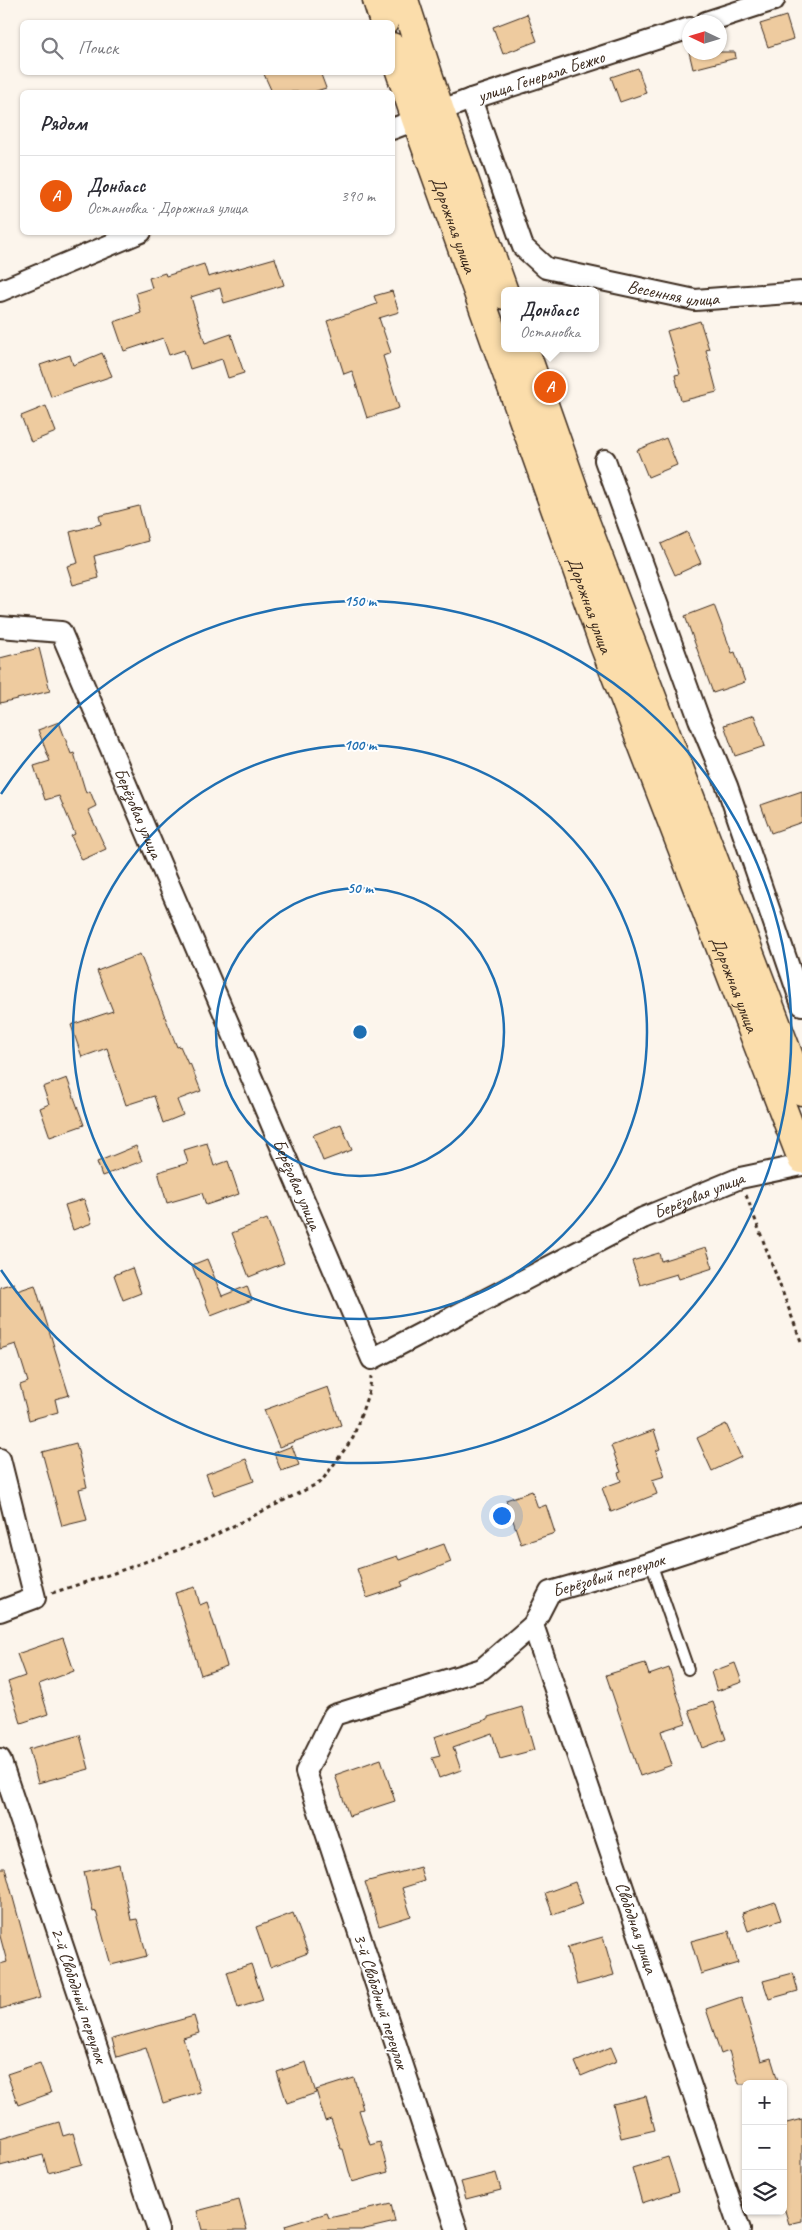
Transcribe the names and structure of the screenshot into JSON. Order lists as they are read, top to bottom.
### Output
{
  "streets": {
    "main road": ["Дорожная улица"],
    "street": [
      "улица Генерала Бежко",
      "Весенняя улица",
      "Берёзовая улица",
      "Берёзовый переулок",
      "Свободная улица",
      "2-й Свободный переулок",
      "3-й Свободный переулок"
    ]
  },
  "crossings": [
    ["улица Генерала Бежко", "Дорожная улица"],
    ["улица Генерала Бежко", "Весенняя улица"],
    ["Берёзовый переулок", "Свободная улица"],
    ["Берёзовый переулок", "3-й Свободный переулок"]
  ],
  "north": "left",
  "page": {
    "search": "Поиск",
    "heading": "Рядом",
    "list": [
      {
        "mark": "A",
        "name": "Донбасс",
        "note": "Остановка · Дорожная улица",
        "value": "390 m"
      }
    ],
    "popup": ["Донбасс", "Остановка"],
    "pins": "A",
    "map_buttons": ["+", "−"]
  },
  "rings": ["150 m", "100 m", "50 m"]
}
